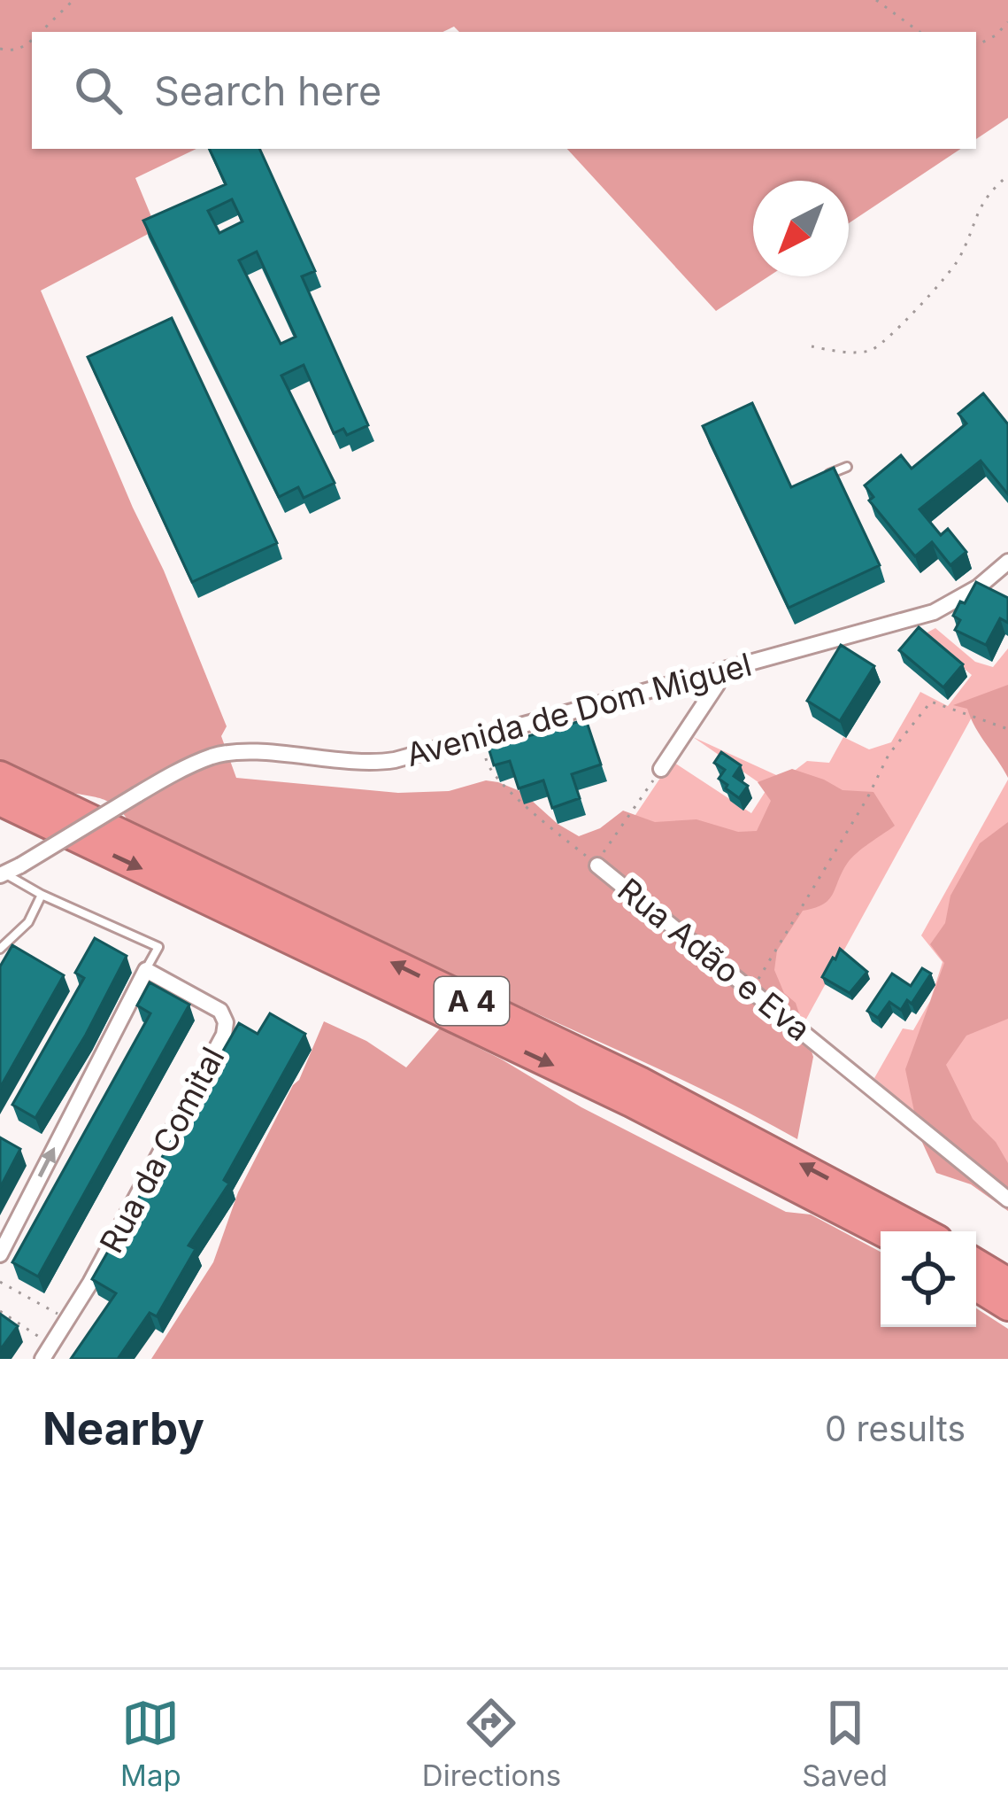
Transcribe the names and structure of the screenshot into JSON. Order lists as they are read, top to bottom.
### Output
{
  "streets": {
    "highway": ["A 4"],
    "street": ["Avenida de Dom Miguel", "Rua Adão e Eva", "Rua da Comital"]
  },
  "north": "bottom left",
  "page": {
    "search": "Search here",
    "heading": ["Nearby", "0 results"],
    "nav": ["Map", "Directions", "Saved"]
  }
}
